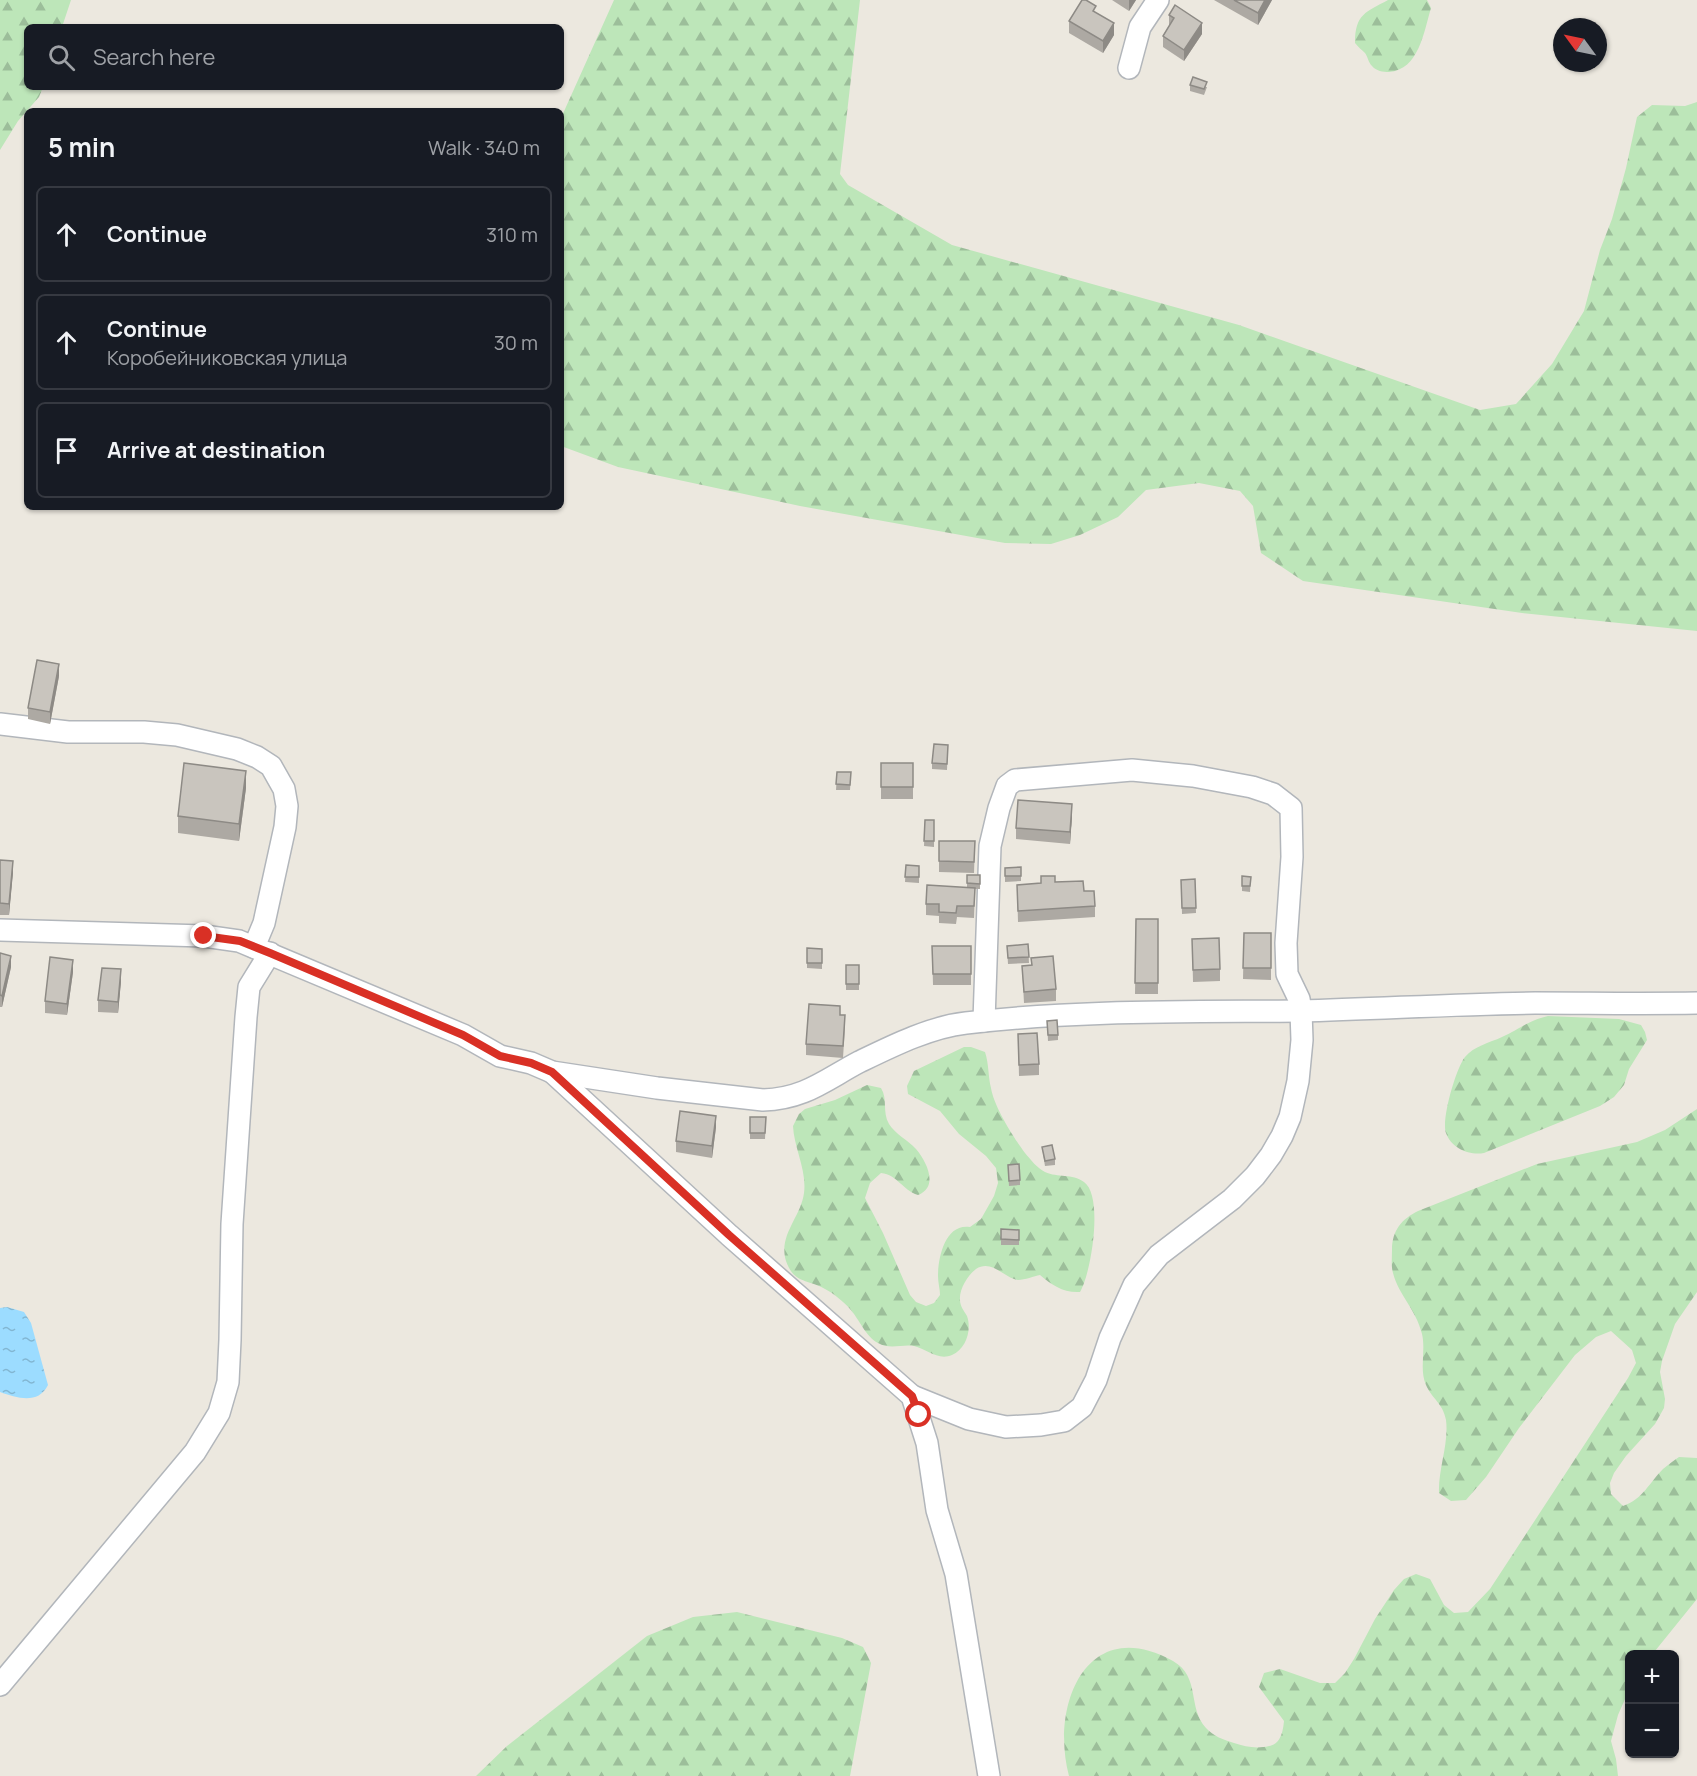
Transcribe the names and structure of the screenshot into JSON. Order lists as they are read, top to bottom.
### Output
{
  "north": "top left",
  "page": {
    "search": "Search here",
    "heading": ["5 min", "Walk · 340 m"],
    "list": [
      ["Continue", "310 m"],
      ["Continue", "Коробейниковская улица", "30 m"],
      "Arrive at destination"
    ],
    "map_buttons": ["+", "−"]
  }
}
